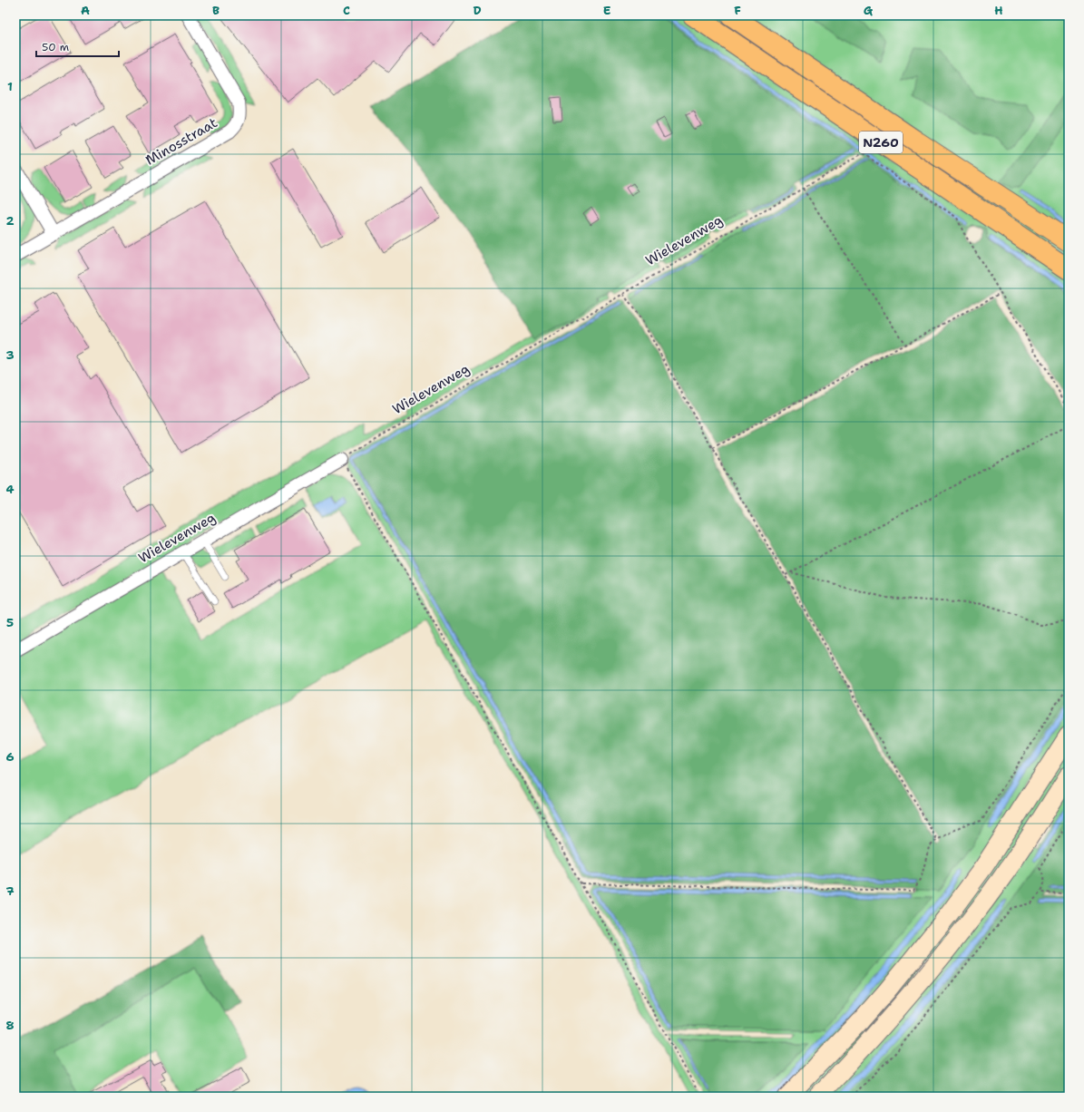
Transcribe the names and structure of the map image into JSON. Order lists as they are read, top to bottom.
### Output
{
  "streets": {
    "main road": ["N260"],
    "street": ["Minosstraat", "Wielevenweg"]
  },
  "scale_bar": "50 m",
  "grid": {
    "columns": [
      "A",
      "B",
      "C",
      "D",
      "E",
      "F",
      "G",
      "H"
    ],
    "rows": [
      "1",
      "2",
      "3",
      "4",
      "5",
      "6",
      "7",
      "8"
    ]
  }
}
